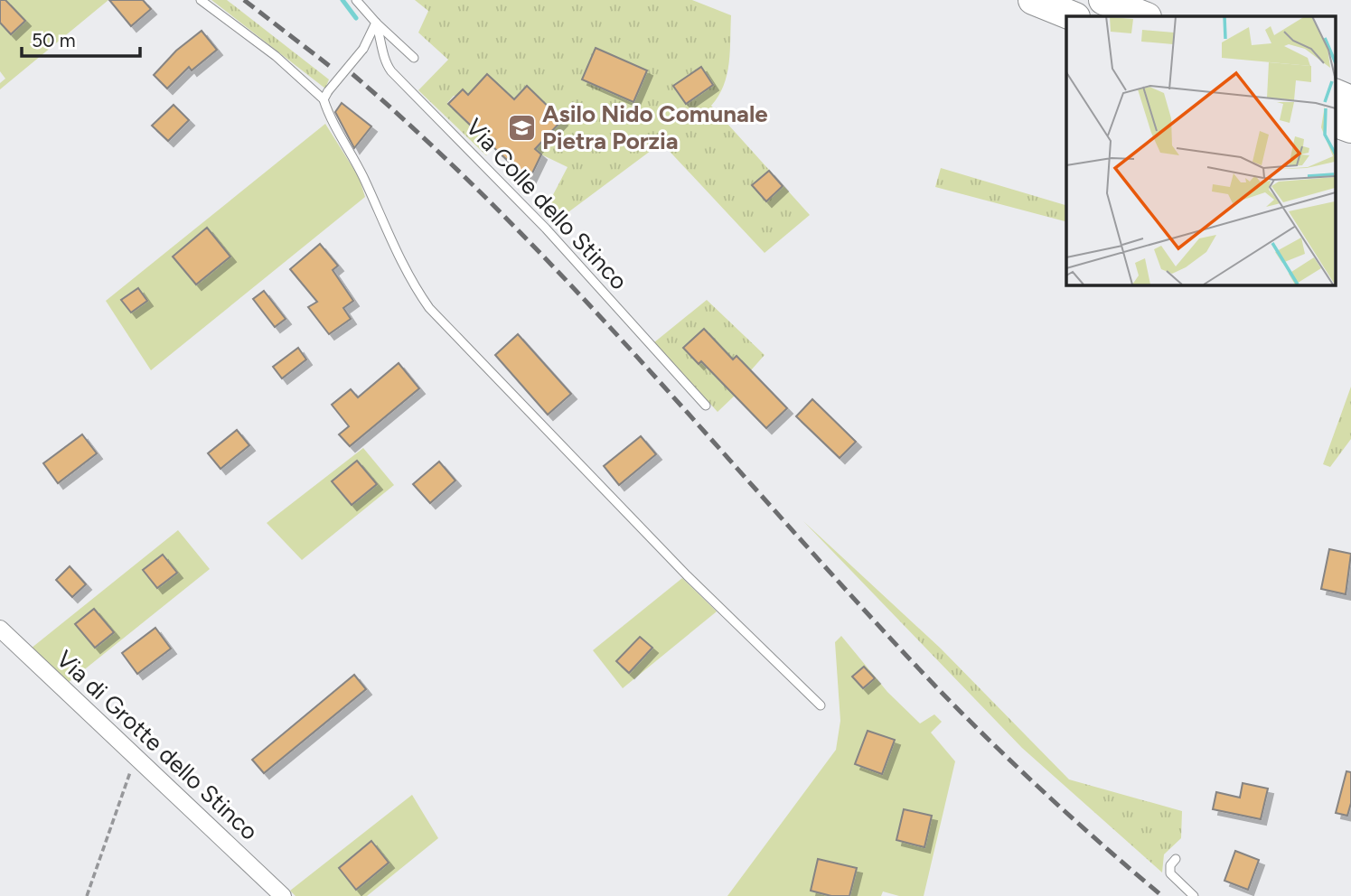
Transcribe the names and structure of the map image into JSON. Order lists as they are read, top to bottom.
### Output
{
  "streets": {
    "street": ["Via di Grotte dello Stinco"],
    "lane": ["Via Colle dello Stinco"]
  },
  "places": {
    "school or university": ["Asilo Nido Comunale Pietra Porzia"]
  },
  "scale_bar": "50 m"
}
